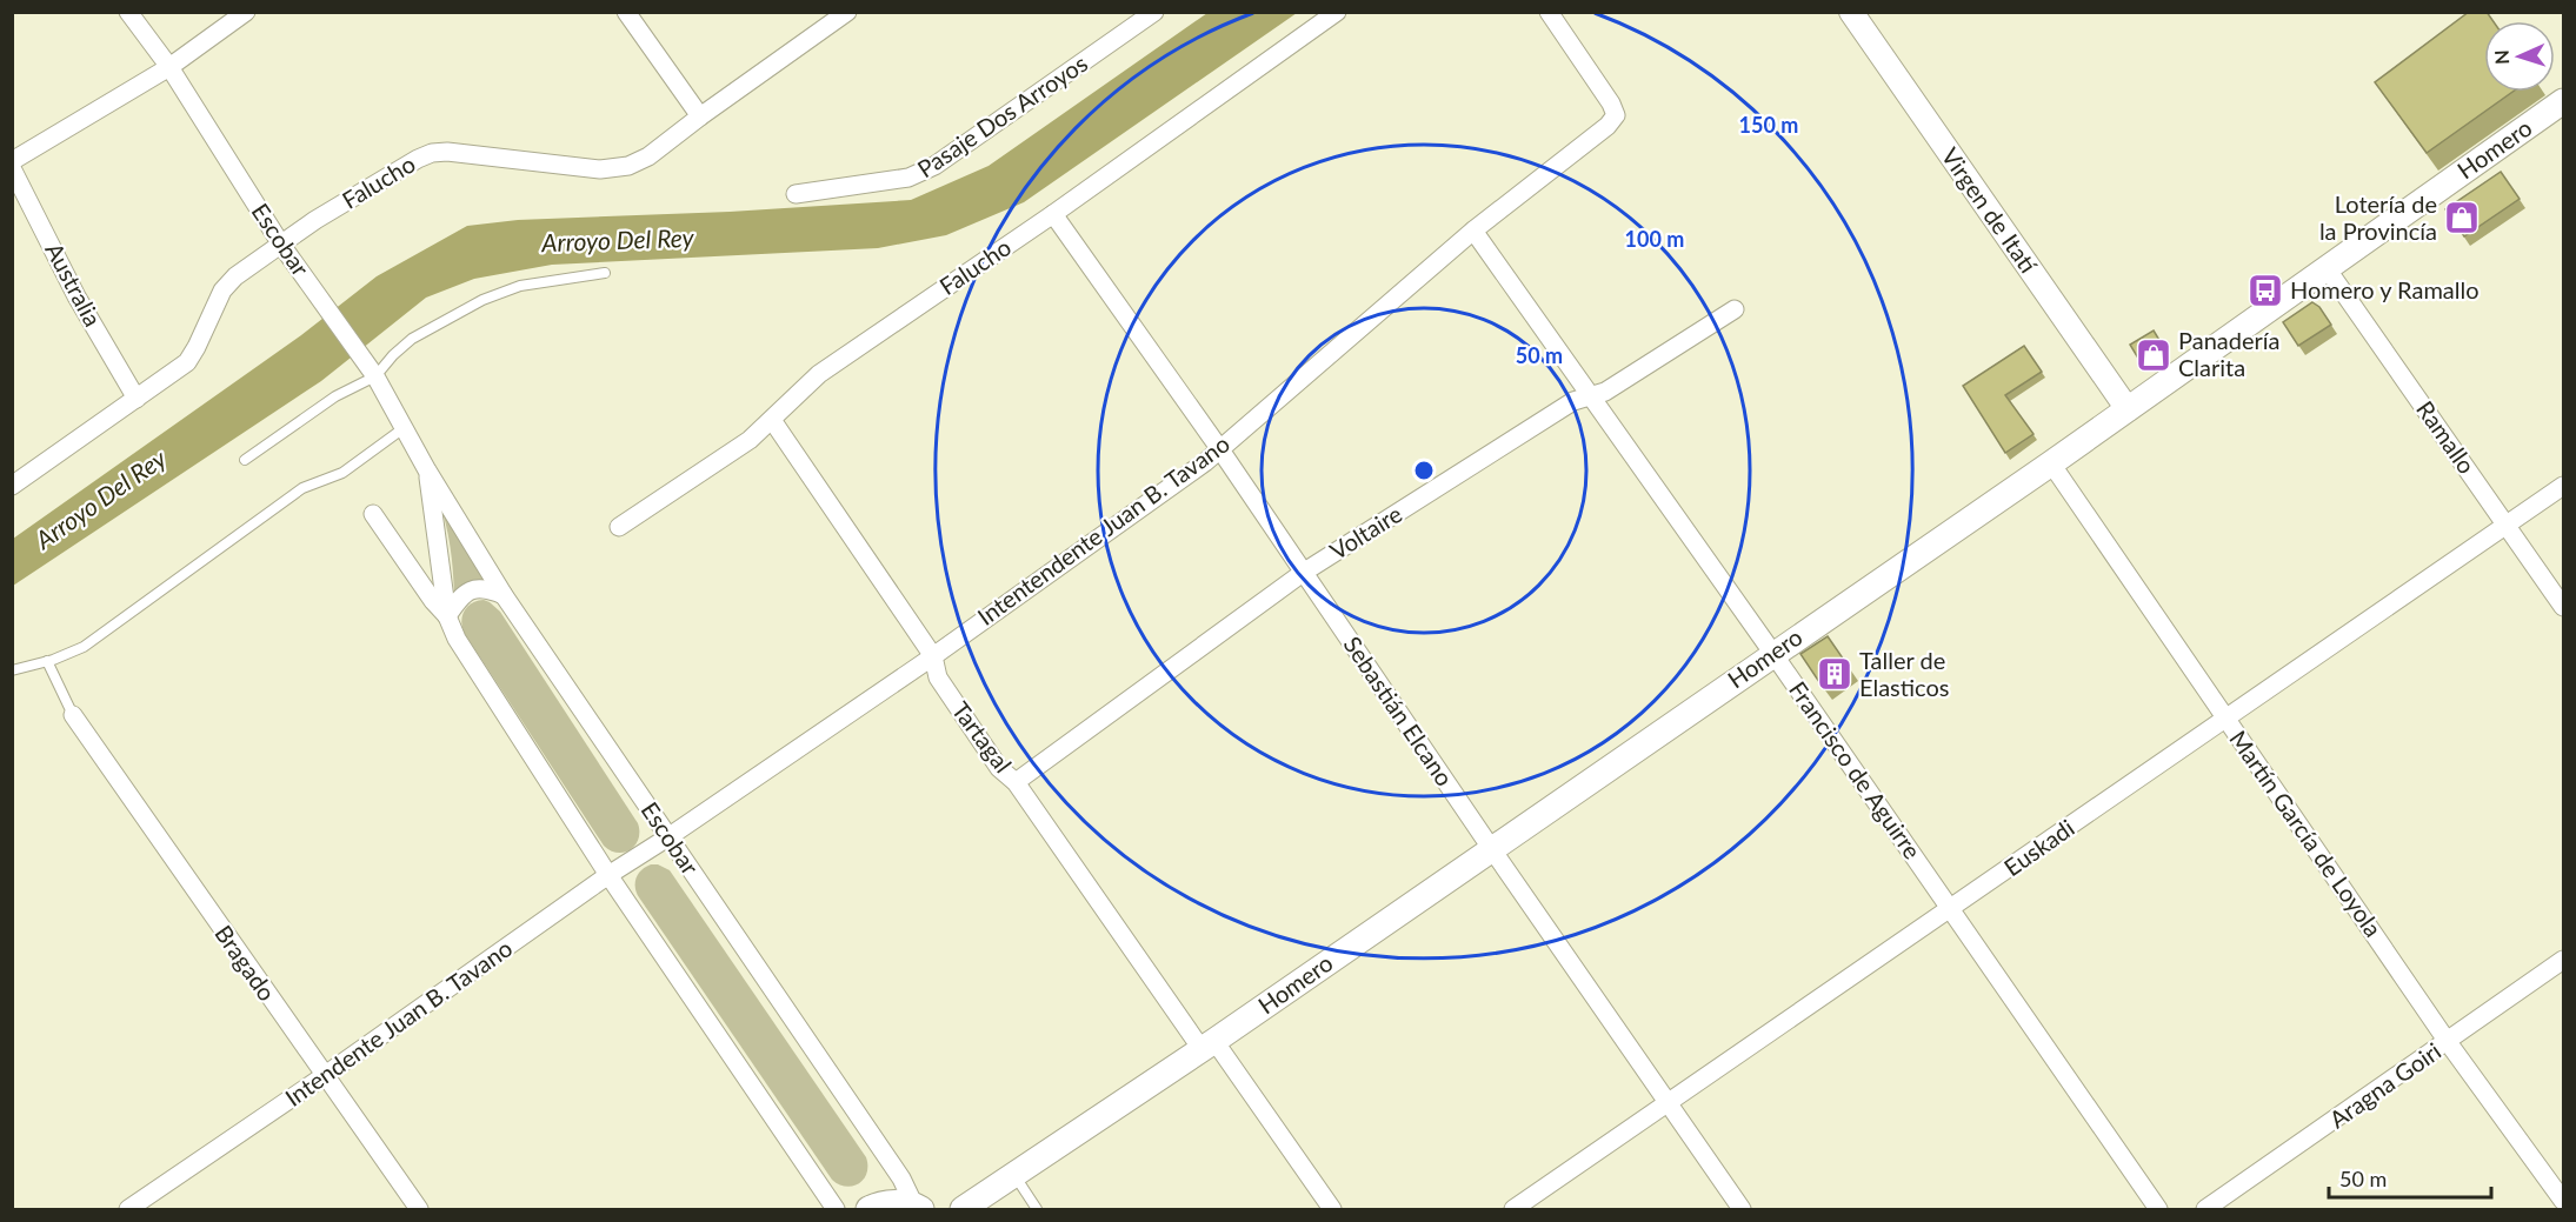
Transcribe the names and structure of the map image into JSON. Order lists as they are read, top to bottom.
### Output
{
  "streets": {
    "main road": ["Homero"],
    "street": [
      "Pasaje Dos Arroyos",
      "Falucho",
      "Virgen de Itatí",
      "Escobar",
      "Australia",
      "Ramallo",
      "Intentendente Juan B. Tavano",
      "Voltaire",
      "Sebastián Elcano",
      "Tartagal",
      "Francisco de Aguirre",
      "Martín García de Loyola",
      "Euskadi",
      "Bragado",
      "Intendente Juan B. Tavano",
      "Aragna Goiri"
    ]
  },
  "crossings": [
    ["Homero", "Virgen de Itatí"],
    ["Homero", "Ramallo"],
    ["Homero", "Sebastián Elcano"],
    ["Homero", "Tartagal"],
    ["Homero", "Francisco de Aguirre"],
    ["Homero", "Martín García de Loyola"],
    ["Falucho", "Escobar"],
    ["Falucho", "Australia"],
    ["Falucho", "Sebastián Elcano"],
    ["Falucho", "Tartagal"],
    ["Escobar", "Intentendente Juan B. Tavano"],
    ["Escobar", "Intendente Juan B. Tavano"],
    ["Ramallo", "Euskadi"],
    ["Intentendente Juan B. Tavano", "Sebastián Elcano"],
    ["Intentendente Juan B. Tavano", "Tartagal"],
    ["Intentendente Juan B. Tavano", "Francisco de Aguirre"],
    ["Intentendente Juan B. Tavano", "Intendente Juan B. Tavano"],
    ["Voltaire", "Sebastián Elcano"],
    ["Voltaire", "Tartagal"],
    ["Voltaire", "Francisco de Aguirre"],
    ["Sebastián Elcano", "Euskadi"],
    ["Francisco de Aguirre", "Euskadi"],
    ["Martín García de Loyola", "Euskadi"],
    ["Martín García de Loyola", "Aragna Goiri"],
    ["Bragado", "Intendente Juan B. Tavano"]
  ],
  "water": ["Arroyo Del Rey"],
  "places": {
    "shop": ["Lotería de la Provincía", "Panadería Clarita"],
    "bus stop": ["Homero y Ramallo"],
    "building": ["Taller de Elasticos"]
  },
  "scale_bar": "50 m",
  "north": "left",
  "rings": ["150 m", "100 m", "50 m"]
}
